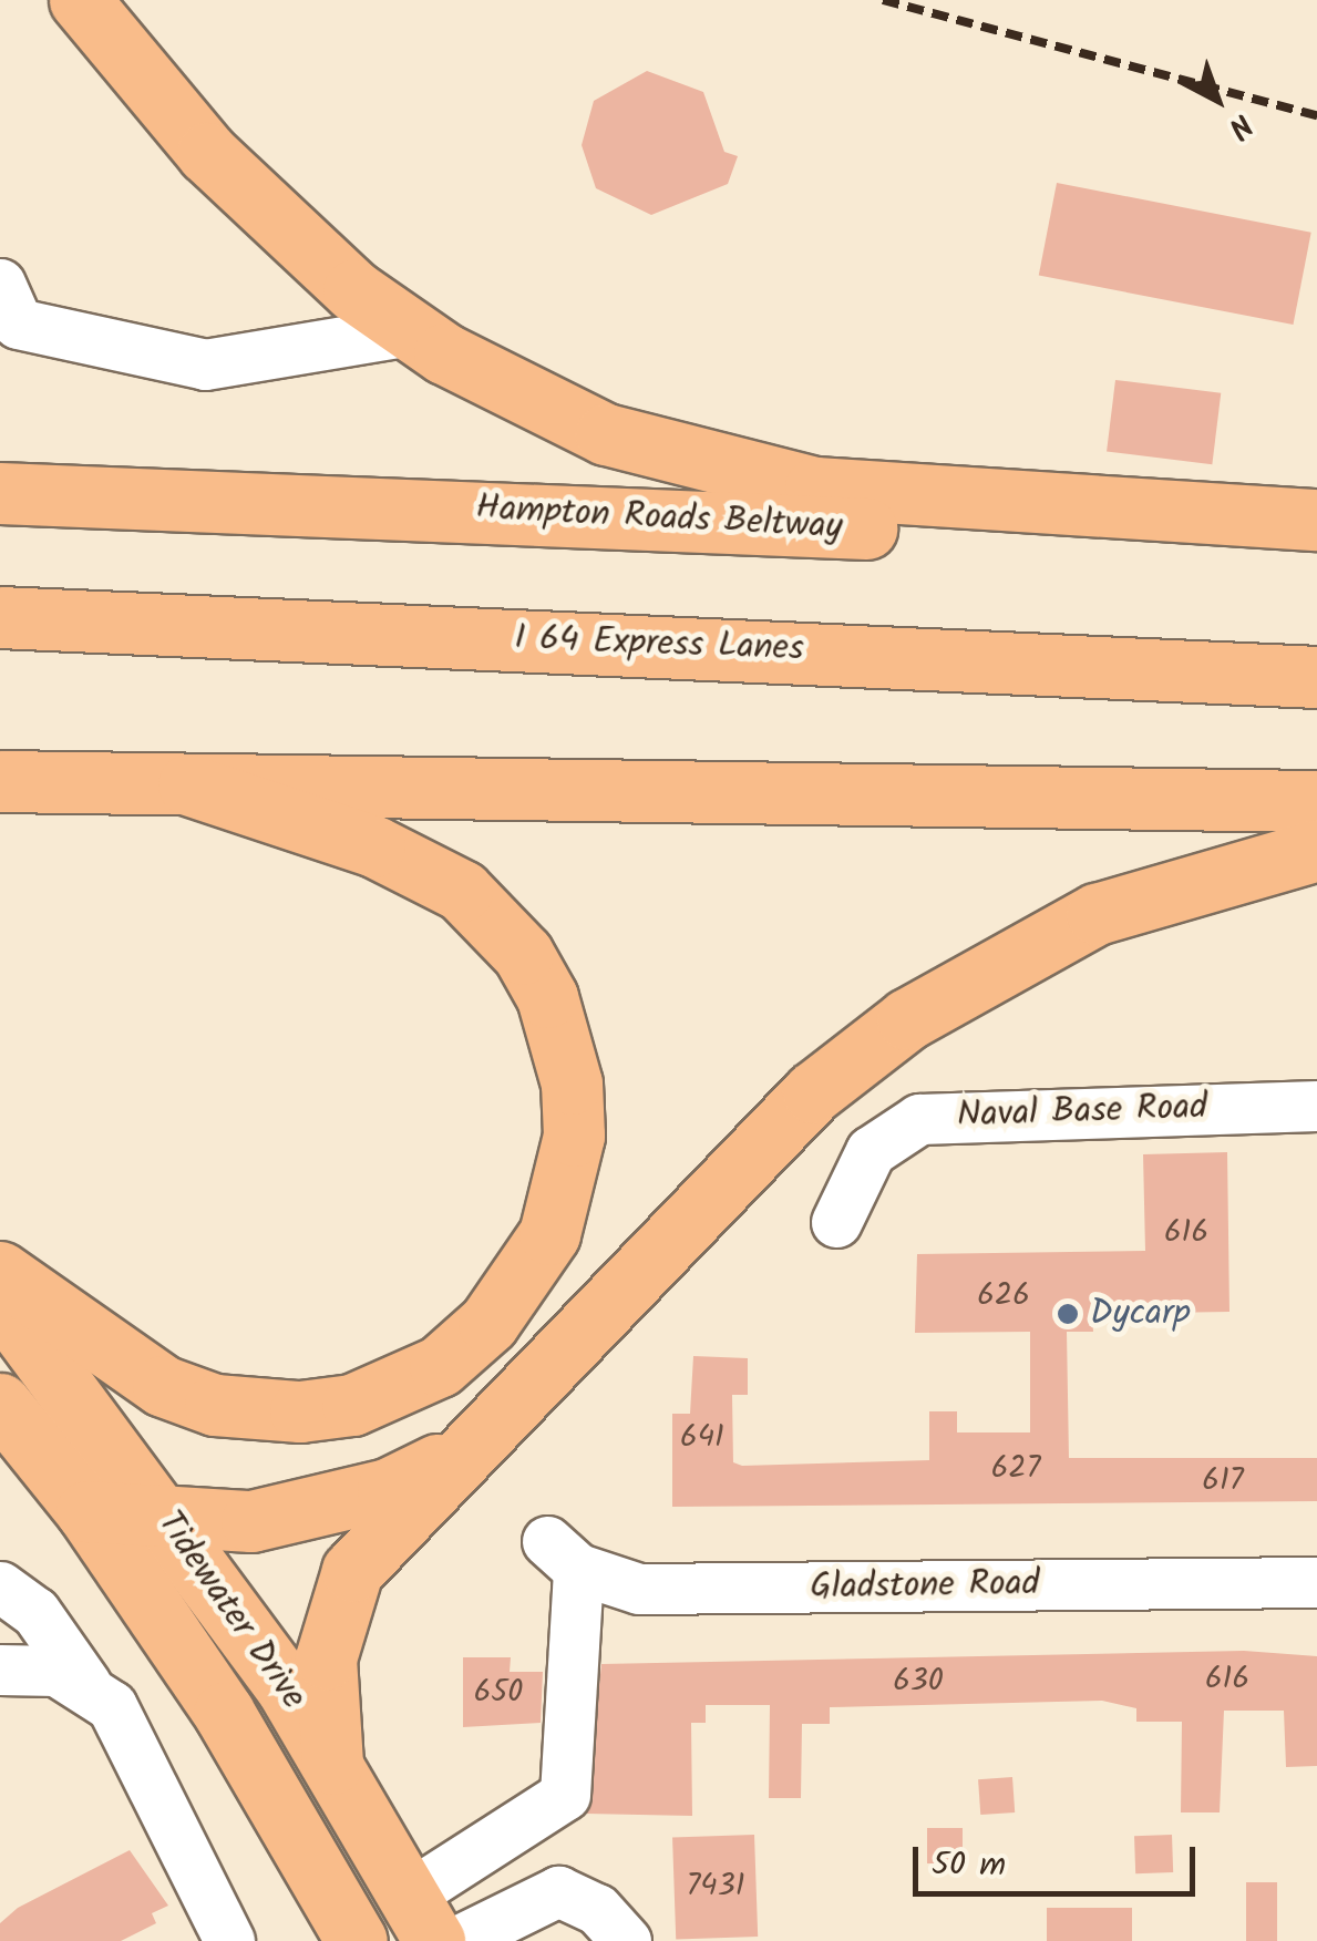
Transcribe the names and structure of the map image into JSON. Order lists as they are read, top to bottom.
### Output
{
  "streets": {
    "main road": ["Hampton Roads Beltway", "I 64 Express Lanes", "Tidewater Drive"],
    "street": ["Naval Base Road", "Gladstone Road"]
  },
  "crossings": [
    ["Gladstone Road", "Tidewater Drive"]
  ],
  "places": ["Dycarp"],
  "house_numbers": [
    "616",
    "626",
    "641",
    "627",
    "617",
    "616",
    "630",
    "650",
    "7431"
  ],
  "scale_bar": "50 m",
  "north": "bottom right"
}
